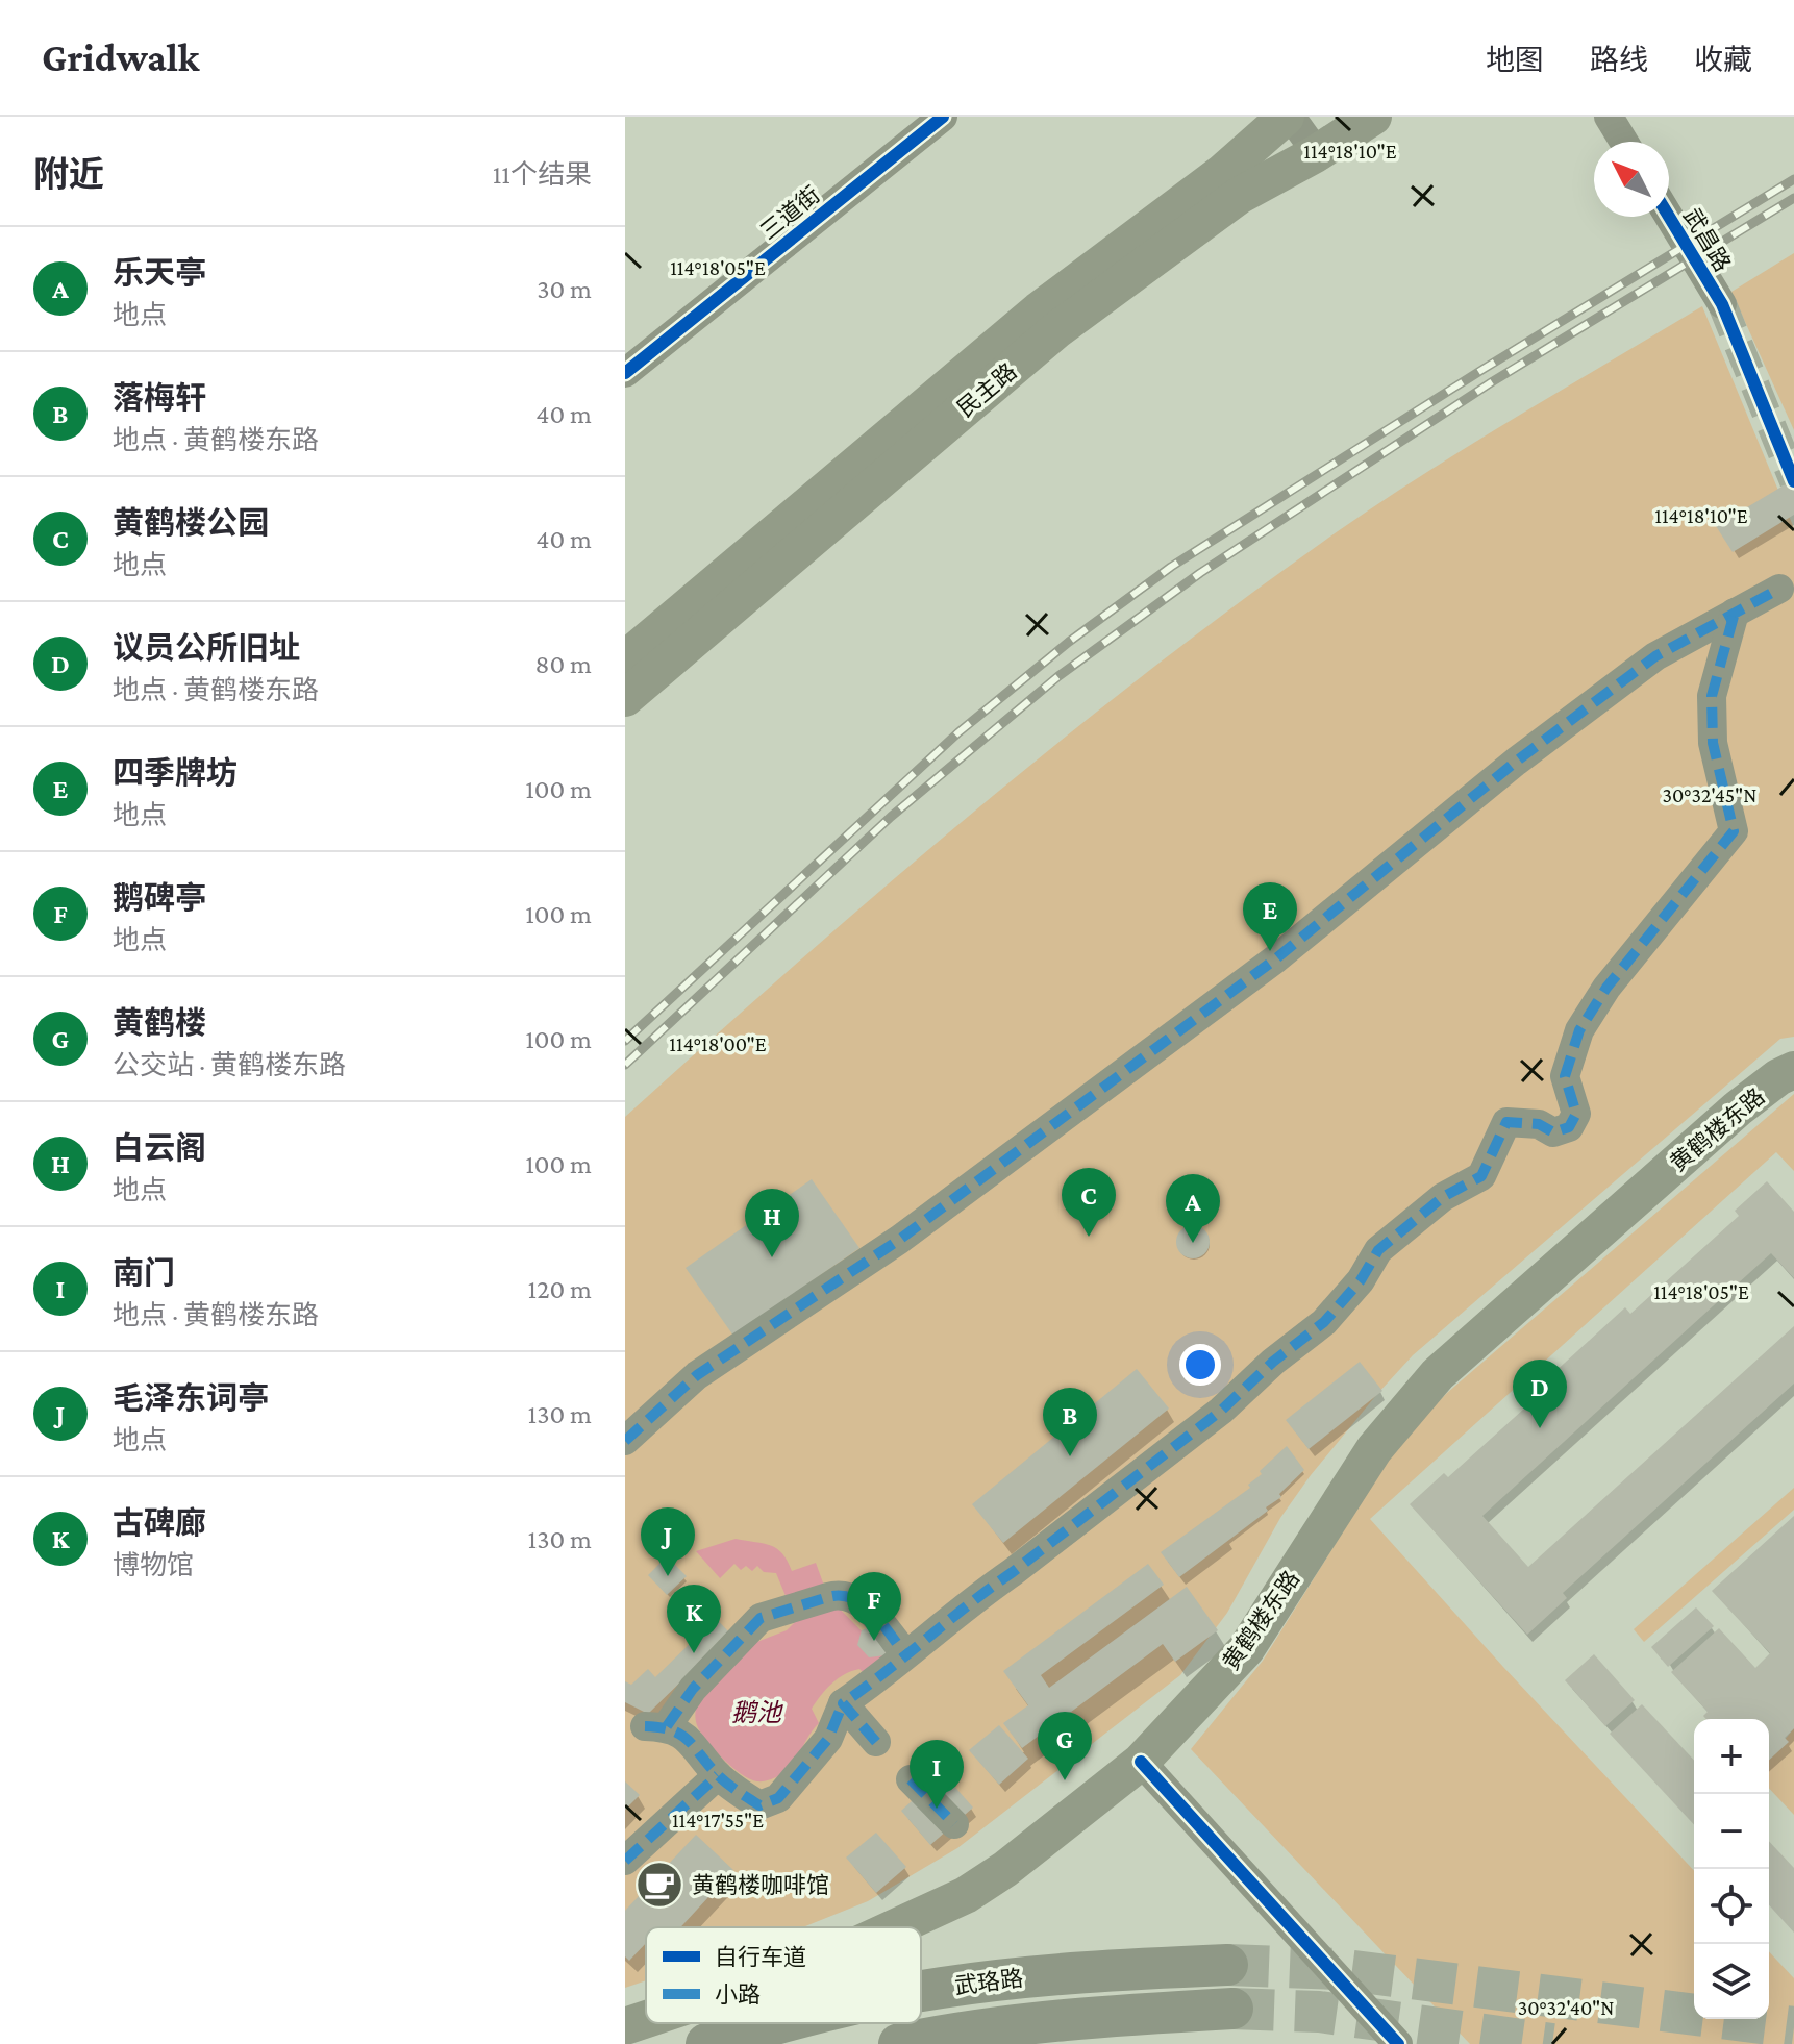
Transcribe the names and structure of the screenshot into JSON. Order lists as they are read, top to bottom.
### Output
{
  "streets": {
    "highway": ["武珞路"],
    "main road": ["民主路", "黄鹤楼东路"],
    "street": ["三道街", "武昌路"]
  },
  "water": ["鹅池"],
  "places": {
    "cafe": ["黄鹤楼咖啡馆"]
  },
  "legend": ["自行车道", "小路"],
  "north": "top left",
  "page": {
    "header": "Gridwalk",
    "nav": ["地图", "路线", "收藏"],
    "heading": ["附近", "11个结果"],
    "list": [
      {
        "mark": "A",
        "name": "乐天亭",
        "note": "地点",
        "value": "30 m"
      },
      {
        "mark": "B",
        "name": "落梅轩",
        "note": "地点 · 黄鹤楼东路",
        "value": "40 m"
      },
      {
        "mark": "C",
        "name": "黄鹤楼公园",
        "note": "地点",
        "value": "40 m"
      },
      {
        "mark": "D",
        "name": "议员公所旧址",
        "note": "地点 · 黄鹤楼东路",
        "value": "80 m"
      },
      {
        "mark": "E",
        "name": "四季牌坊",
        "note": "地点",
        "value": "100 m"
      },
      {
        "mark": "F",
        "name": "鹅碑亭",
        "note": "地点",
        "value": "100 m"
      },
      {
        "mark": "G",
        "name": "黄鹤楼",
        "note": "公交站 · 黄鹤楼东路",
        "value": "100 m"
      },
      {
        "mark": "H",
        "name": "白云阁",
        "note": "地点",
        "value": "100 m"
      },
      {
        "mark": "I",
        "name": "南门",
        "note": "地点 · 黄鹤楼东路",
        "value": "120 m"
      },
      {
        "mark": "J",
        "name": "毛泽东词亭",
        "note": "地点",
        "value": "130 m"
      },
      {
        "mark": "K",
        "name": "古碑廊",
        "note": "博物馆",
        "value": "130 m"
      }
    ],
    "pins": [
      "E",
      "C",
      "A",
      "H",
      "D",
      "B",
      "J",
      "F",
      "K",
      "G",
      "I"
    ],
    "map_buttons": ["+", "−"]
  },
  "coordinates": [
    "114°18'10\"E",
    "114°18'05\"E",
    "30°32'45\"N",
    "114°18'00\"E",
    "114°17'55\"E",
    "30°32'40\"N"
  ]
}
